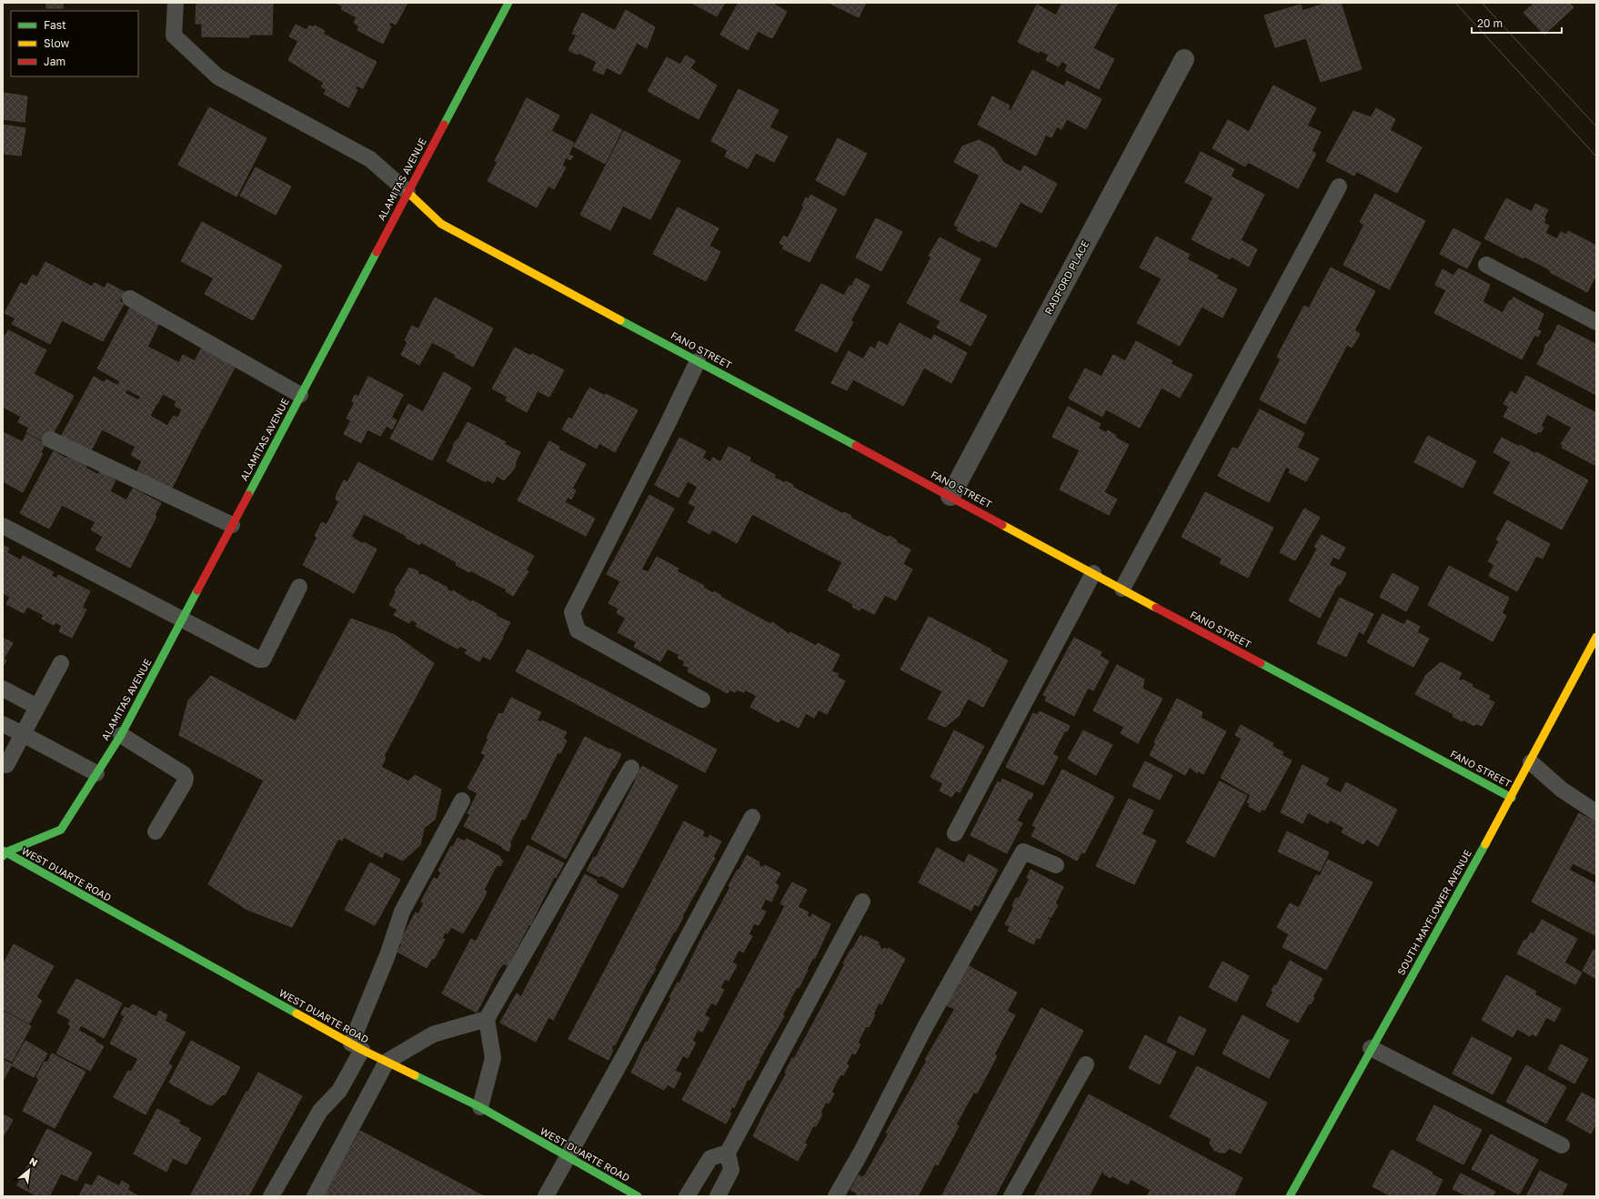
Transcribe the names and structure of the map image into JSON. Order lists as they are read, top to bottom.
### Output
{
  "streets": {
    "street": [
      "ALAMITAS AVENUE",
      "RADFORD PLACE",
      "FANO STREET",
      "WEST DUARTE ROAD",
      "SOUTH MAYFLOWER AVENUE"
    ]
  },
  "crossings": [
    ["ALAMITAS AVENUE", "FANO STREET"],
    ["ALAMITAS AVENUE", "WEST DUARTE ROAD"],
    ["RADFORD PLACE", "FANO STREET"],
    ["FANO STREET", "SOUTH MAYFLOWER AVENUE"]
  ],
  "legend": ["Fast", "Slow", "Jam"],
  "scale_bar": "20 m",
  "north": "top right"
}
